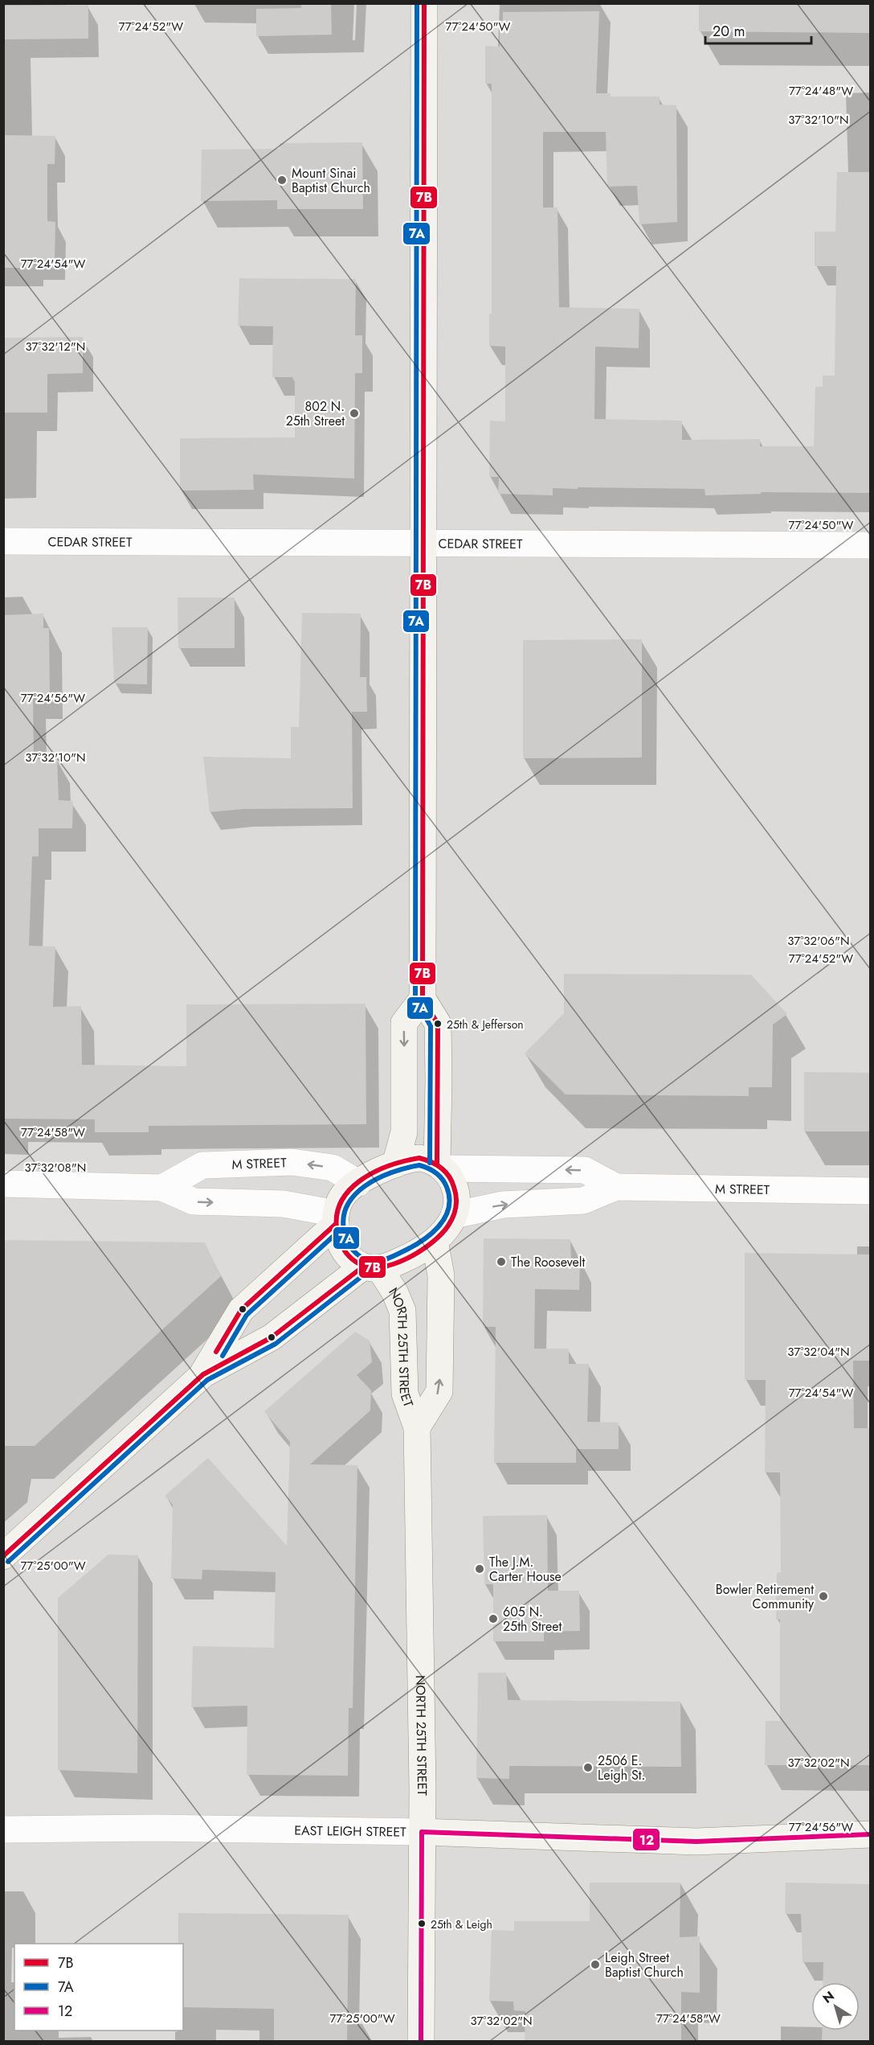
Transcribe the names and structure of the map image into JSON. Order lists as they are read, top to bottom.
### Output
{
  "streets": {
    "main road": ["NORTH 25TH STREET", "EAST LEIGH STREET"],
    "street": ["CEDAR STREET", "M STREET"]
  },
  "crossings": [
    ["M STREET", "NORTH 25TH STREET"],
    ["NORTH 25TH STREET", "EAST LEIGH STREET"]
  ],
  "places": [
    "Mount Sinai Baptist Church",
    "802 N. 25th Street",
    "25th & Jefferson",
    "The Roosevelt",
    "The J.M. Carter House",
    "Bowler Retirement Community",
    "605 N. 25th Street",
    "2506 E. Leigh St.",
    "25th & Leigh",
    "Leigh Street Baptist Church"
  ],
  "lines": ["transit line 7B", "transit line 7A", "transit line 12"],
  "legend": ["7B", "7A", "12"],
  "scale_bar": "20 m",
  "north": "top left",
  "coordinates": [
    "77°24'52\"W",
    "77°24'50\"W",
    "77°24'48\"W",
    "37°32'10\"N",
    "77°24'54\"W",
    "37°32'12\"N",
    "77°24'56\"W",
    "37°32'06\"N",
    "77°24'58\"W",
    "37°32'08\"N",
    "37°32'04\"N",
    "77°25'00\"W",
    "37°32'02\"N"
  ]
}
